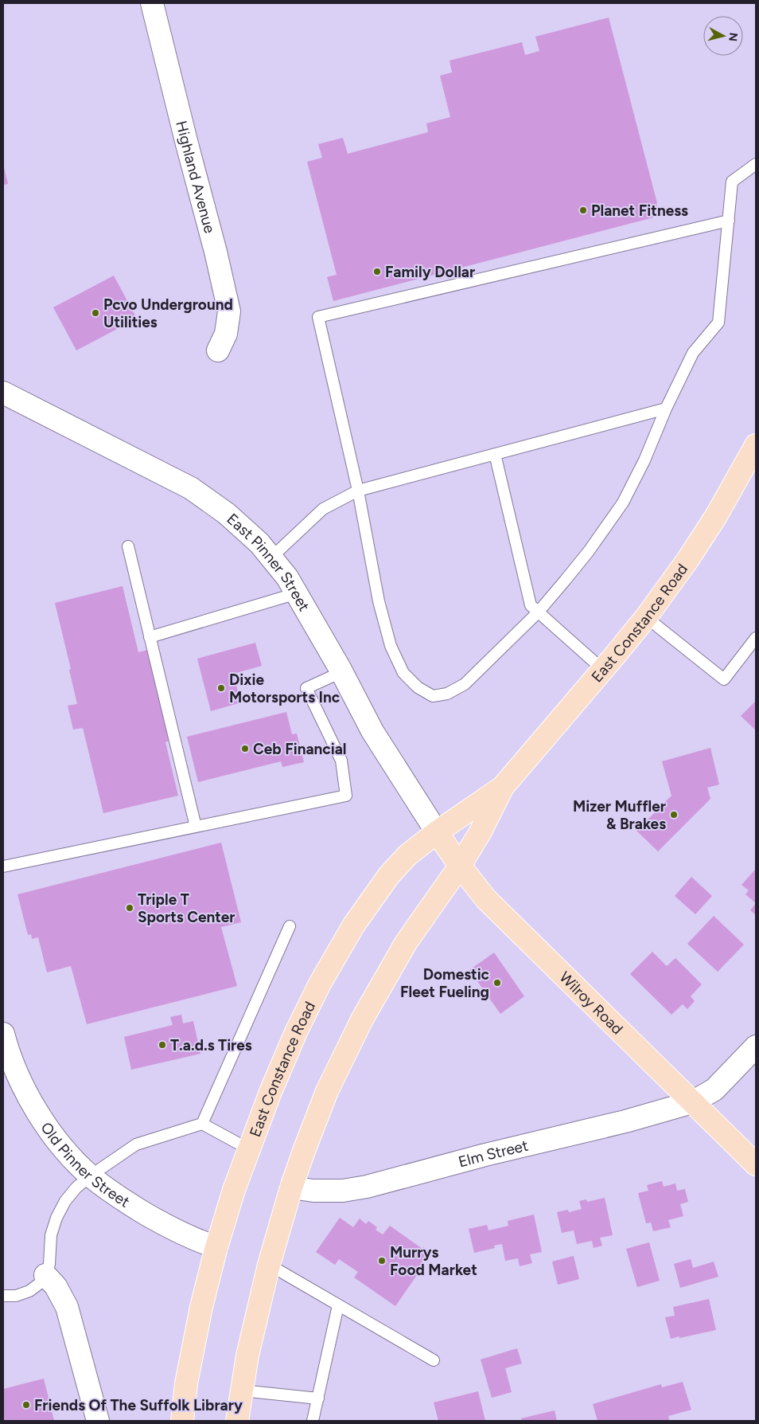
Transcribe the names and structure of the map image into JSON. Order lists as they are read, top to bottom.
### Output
{
  "streets": {
    "main road": ["East Constance Road", "Wilroy Road"],
    "street": [
      "Highland Avenue",
      "East Pinner Street",
      "Elm Street",
      "Old Pinner Street"
    ]
  },
  "crossings": [
    ["East Pinner Street", "East Constance Road"],
    ["East Pinner Street", "Wilroy Road"],
    ["East Constance Road", "Wilroy Road"],
    ["East Constance Road", "Elm Street"],
    ["East Constance Road", "Old Pinner Street"],
    ["Wilroy Road", "Elm Street"]
  ],
  "places": [
    "Planet Fitness",
    "Family Dollar",
    "Pcvo Underground Utilities",
    "Dixie Motorsports Inc",
    "Ceb Financial",
    "Mizer Muffler & Brakes",
    "Triple T Sports Center",
    "Domestic Fleet Fueling",
    "T.a.d.s Tires",
    "Murrys Food Market",
    "Friends Of The Suffolk Library"
  ],
  "north": "right"
}
